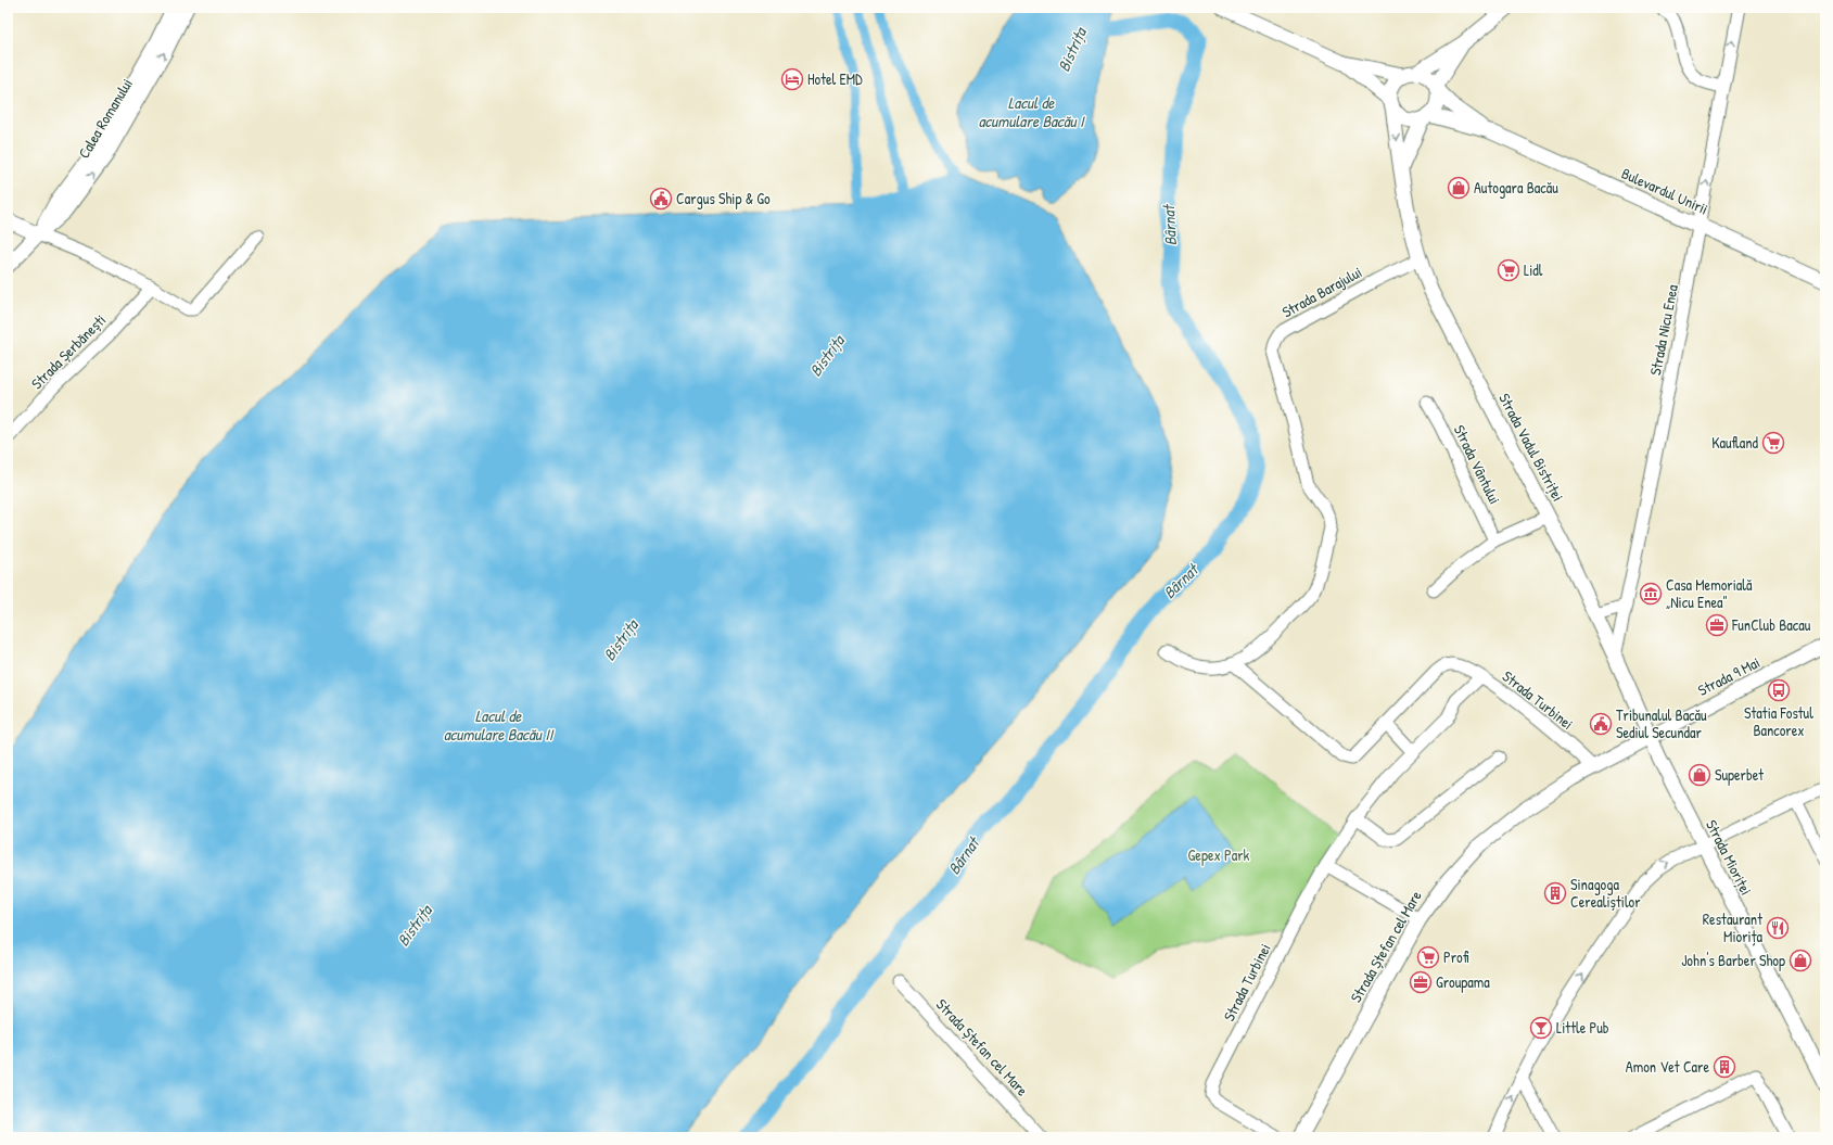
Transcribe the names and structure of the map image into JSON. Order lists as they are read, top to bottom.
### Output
{
  "streets": {
    "main road": [
      "Calea Romanului",
      "Bulevardul Unirii",
      "Strada Vadul Bistriței",
      "Strada 9 Mai",
      "Strada Mioriței",
      "Strada Ștefan cel Mare"
    ],
    "street": [
      "Strada Barajului",
      "Strada Nicu Enea",
      "Strada Șerbănești",
      "Strada Vântului",
      "Strada Turbinei"
    ]
  },
  "crossings": [
    ["Bulevardul Unirii", "Strada Nicu Enea"],
    ["Bulevardul Unirii", "Strada Vadul Bistriței"],
    ["Strada Barajului", "Strada Vadul Bistriței"],
    ["Strada Barajului", "Strada Turbinei"],
    ["Strada Nicu Enea", "Strada Vadul Bistriței"],
    ["Strada Vadul Bistriței", "Strada 9 Mai"],
    ["Strada Vadul Bistriței", "Strada Mioriței"],
    ["Strada Vadul Bistriței", "Strada Ștefan cel Mare"],
    ["Strada 9 Mai", "Strada Mioriței"],
    ["Strada 9 Mai", "Strada Ștefan cel Mare"],
    ["Strada Turbinei", "Strada Ștefan cel Mare"],
    ["Strada Mioriței", "Strada Ștefan cel Mare"]
  ],
  "water": [
    "Bistrița",
    "Lacul de acumulare Bacău I",
    "Bârnat",
    "Lacul de acumulare Bacău II"
  ],
  "parks": ["Gepex Park"],
  "places": {
    "hotel": ["Hotel EMD"],
    "shop": ["Autogara Bacău", "Superbet", "John's Barber Shop"],
    "public building": ["Cargus Ship & Go", "Tribunalul Bacău Sediul Secundar"],
    "supermarket": ["Lidl", "Kaufland", "Profi"],
    "museum": ["Casa Memorială „Nicu Enea\""],
    "office": ["FunClub Bacau", "Groupama"],
    "bus stop": ["Statia Fostul Bancorex"],
    "building": ["Sinagoga Cerealiștilor", "Amon Vet Care"],
    "restaurant": ["Restaurant Miorița"],
    "bar": ["Little Pub"]
  }
}
